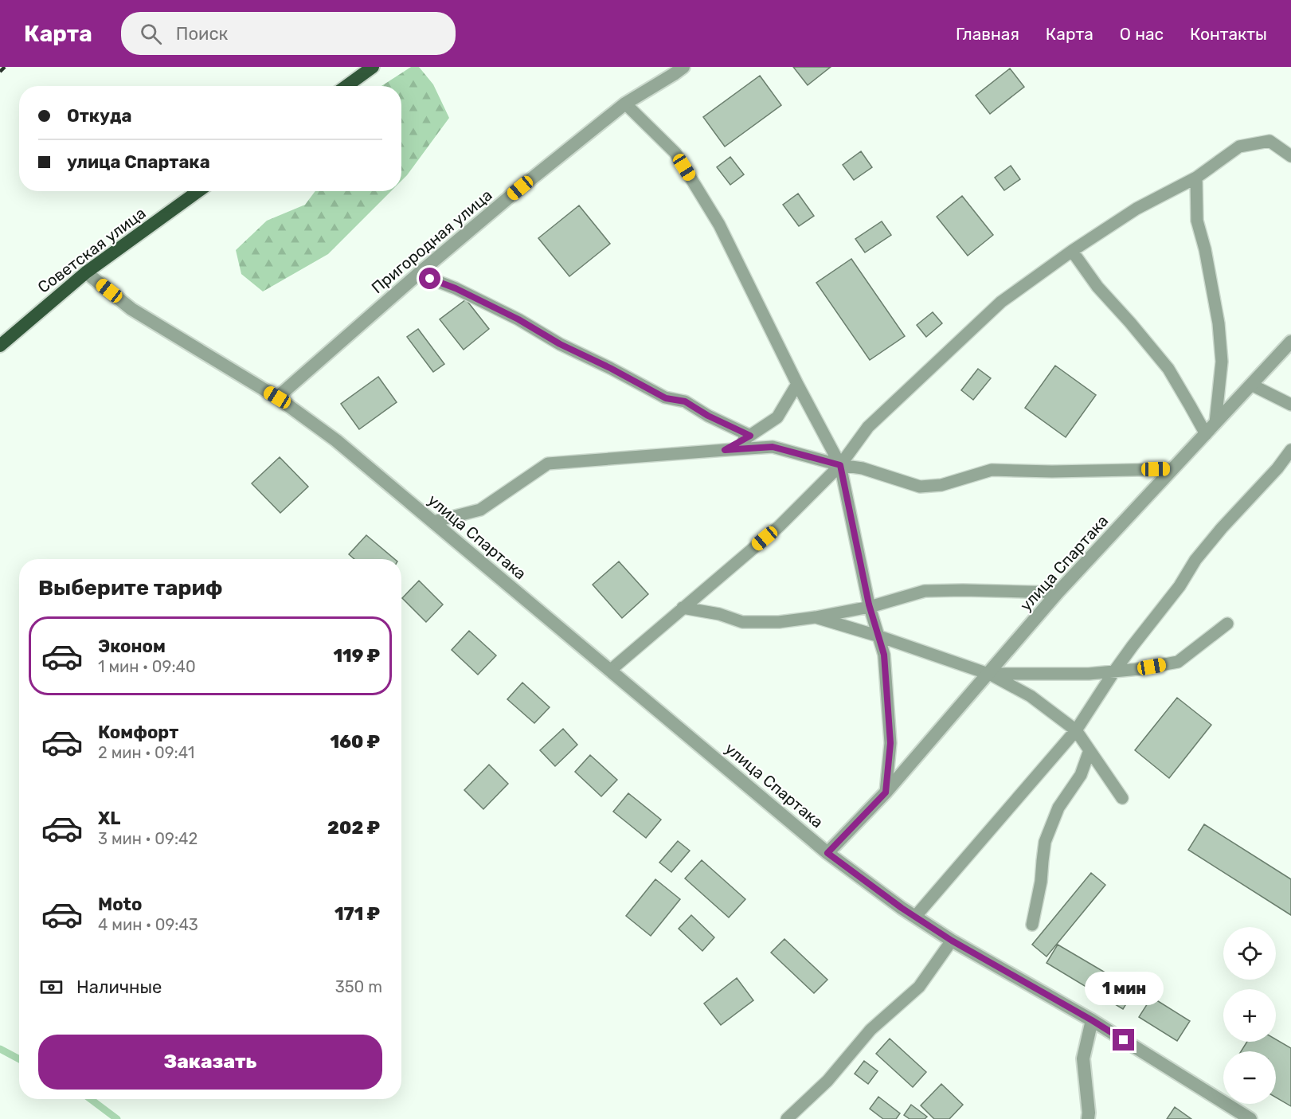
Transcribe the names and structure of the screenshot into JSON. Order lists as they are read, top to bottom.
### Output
{
  "streets": {
    "highway": ["Советская улица"],
    "street": ["Пригородная улица", "улица Спартака"]
  },
  "crossings": [
    ["Пригородная улица", "улица Спартака"],
    ["Советская улица", "улица Спартака"]
  ],
  "page": {
    "header": "Карта",
    "search": "Поиск",
    "nav": [
      "Главная",
      "Карта",
      "О нас",
      "Контакты"
    ],
    "banner": ["Откуда", "улица Спартака"],
    "heading": "Выберите тариф",
    "list": [
      {
        "name": "Эконом",
        "note": "1 мин · 09:40",
        "value": "119 ₽"
      },
      {
        "name": "Комфорт",
        "note": "2 мин · 09:41",
        "value": "160 ₽"
      },
      {
        "name": "XL",
        "note": "3 мин · 09:42",
        "value": "202 ₽"
      },
      {
        "name": "Moto",
        "note": "4 мин · 09:43",
        "value": "171 ₽"
      }
    ],
    "map_buttons": ["+", "−"],
    "pay": ["Наличные", "350 m"],
    "bubble": "1 мин",
    "buttons": "Заказать"
  }
}
